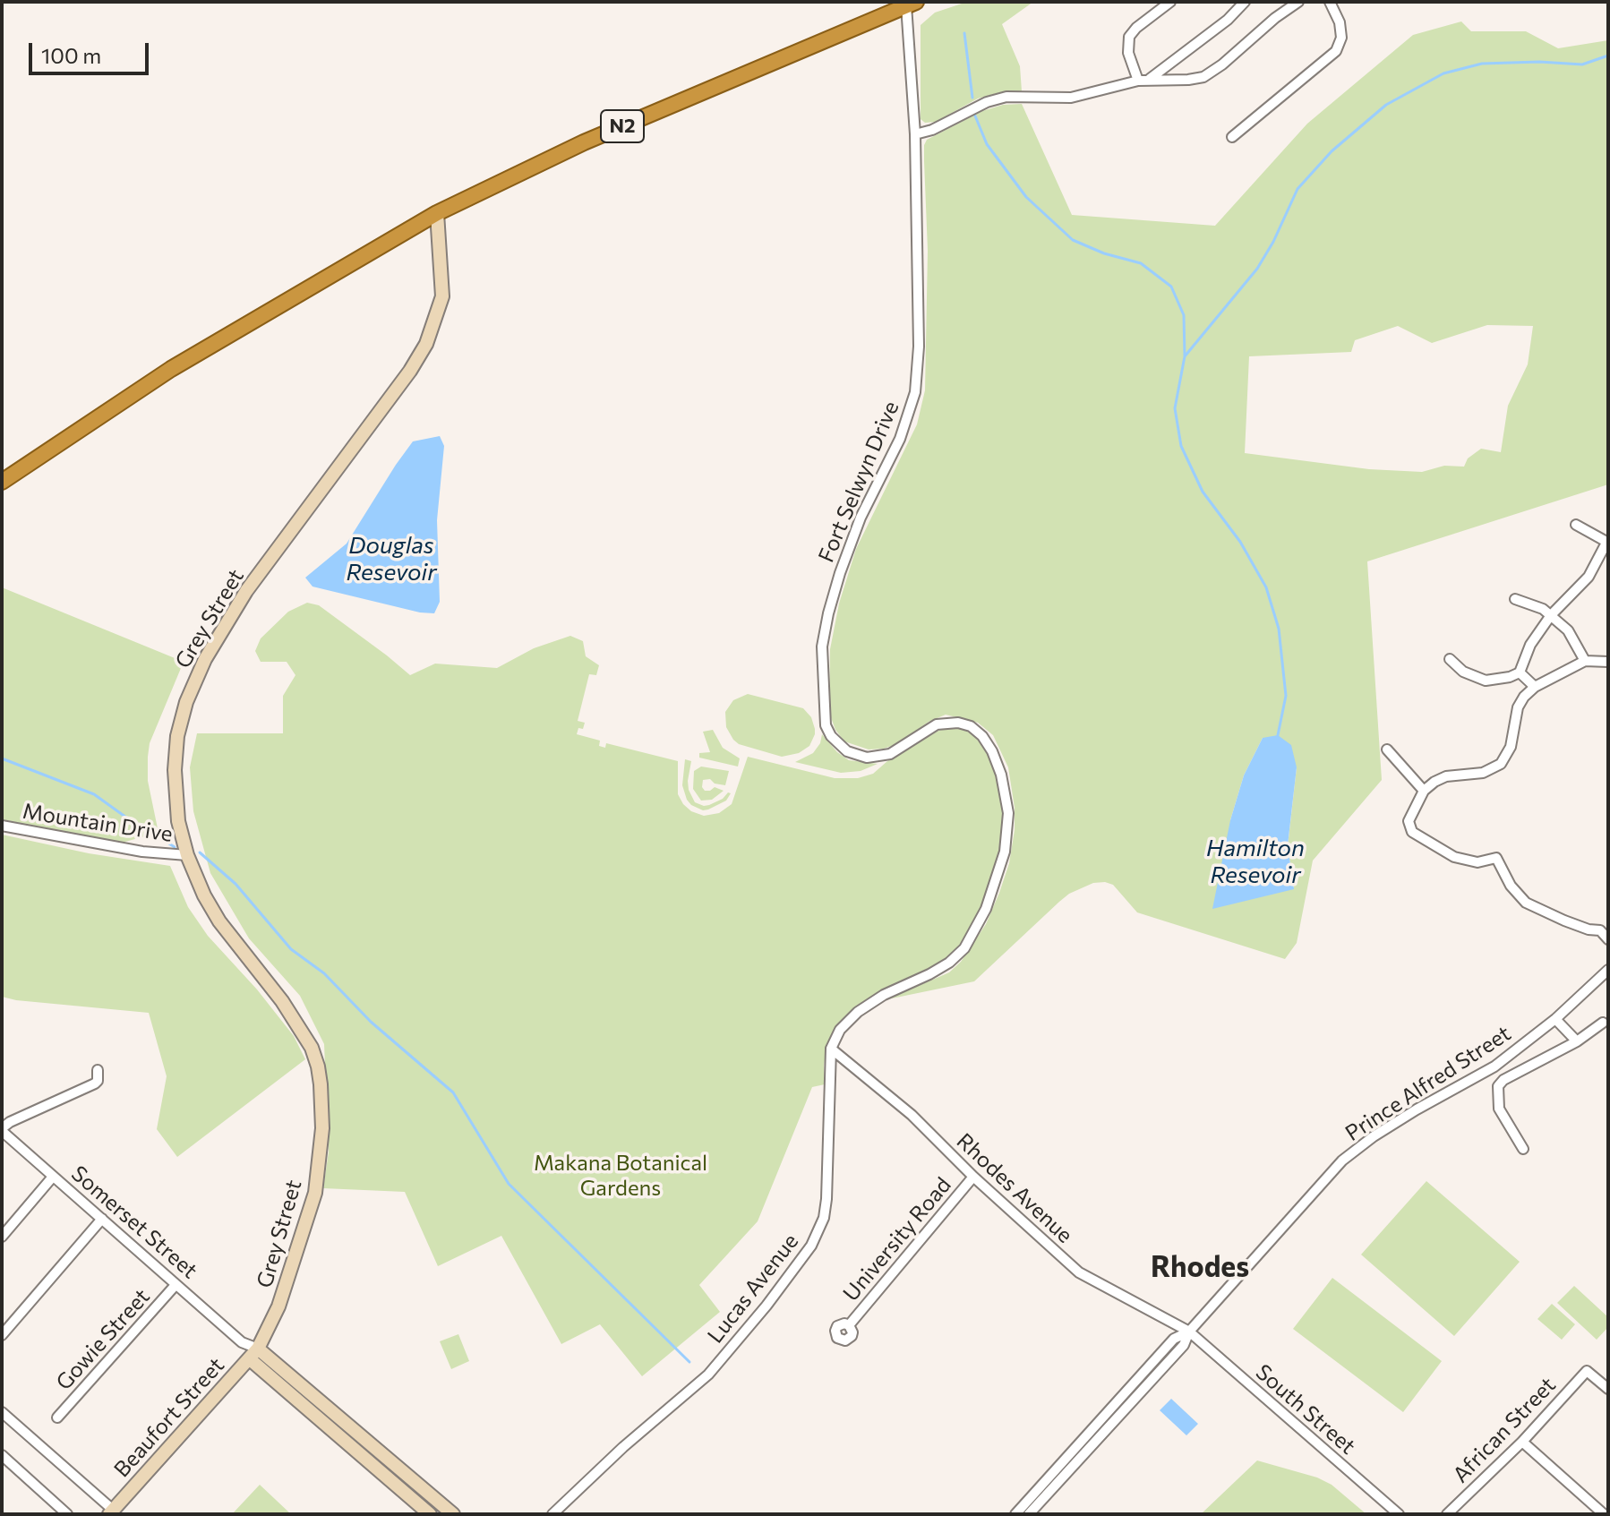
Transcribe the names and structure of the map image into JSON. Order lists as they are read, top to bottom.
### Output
{
  "streets": {
    "highway": ["N2"],
    "main road": ["Grey Street", "Somerset Street", "Beaufort Street"],
    "street": [
      "Fort Selwyn Drive",
      "Mountain Drive",
      "Prince Alfred Street",
      "Rhodes Avenue",
      "University Road",
      "Lucas Avenue",
      "Gowie Street",
      "South Street",
      "African Street"
    ]
  },
  "crossings": [
    ["N2", "Fort Selwyn Drive"],
    ["N2", "Grey Street"],
    ["Fort Selwyn Drive", "Rhodes Avenue"],
    ["Fort Selwyn Drive", "Lucas Avenue"],
    ["Grey Street", "Mountain Drive"],
    ["Grey Street", "Somerset Street"],
    ["Grey Street", "Beaufort Street"],
    ["Prince Alfred Street", "Rhodes Avenue"],
    ["Prince Alfred Street", "South Street"],
    ["Rhodes Avenue", "University Road"],
    ["Rhodes Avenue", "Lucas Avenue"],
    ["Rhodes Avenue", "South Street"],
    ["Somerset Street", "Gowie Street"],
    ["Somerset Street", "Beaufort Street"]
  ],
  "districts": ["Rhodes"],
  "water": ["Douglas Resevoir", "Hamilton Resevoir"],
  "parks": ["Makana Botanical Gardens"],
  "scale_bar": "100 m"
}
